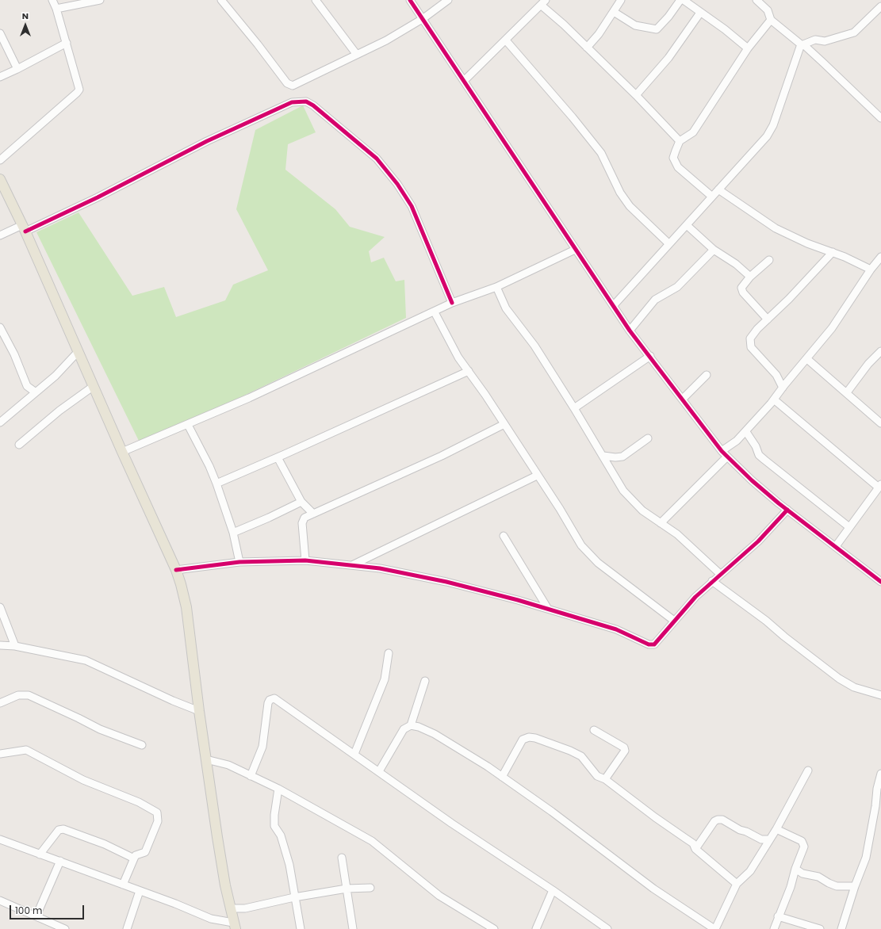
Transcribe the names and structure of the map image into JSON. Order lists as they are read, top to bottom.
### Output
{
  "scale_bar": "100 m",
  "north": "top"
}
